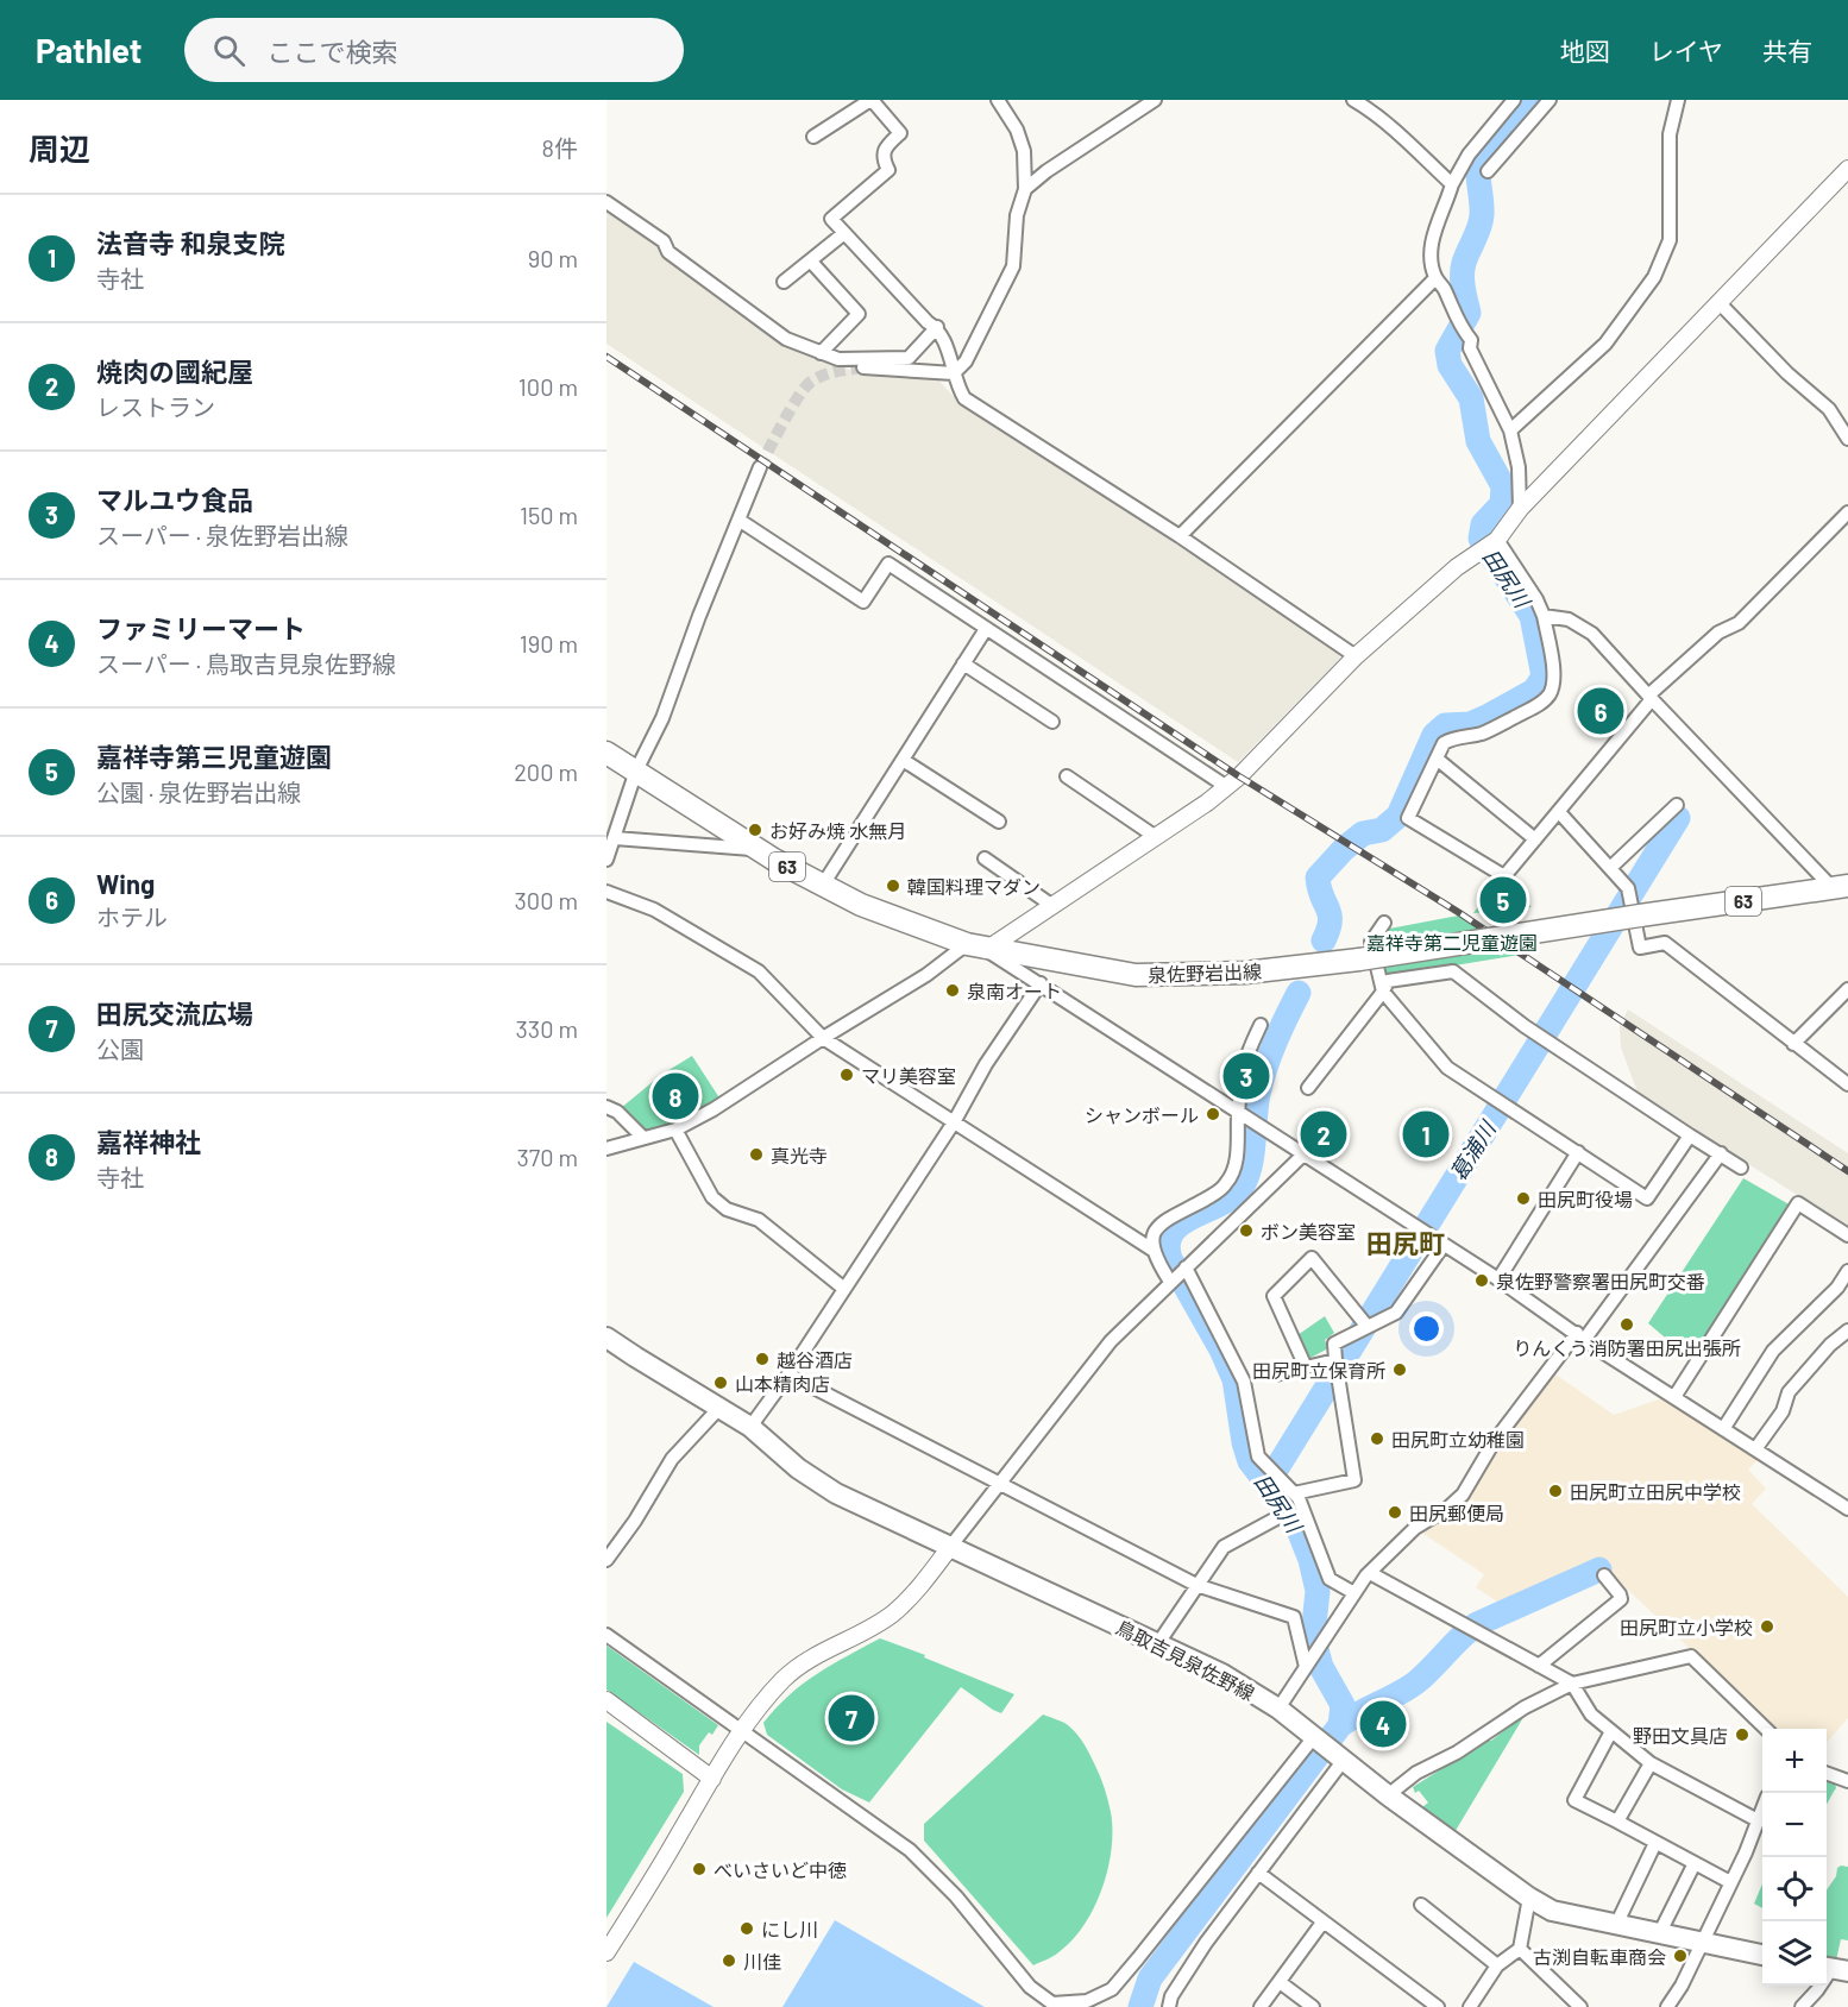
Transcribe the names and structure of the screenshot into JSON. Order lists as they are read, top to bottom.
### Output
{
  "streets": {
    "main road": ["63", "泉佐野岩出線", "鳥取吉見泉佐野線"]
  },
  "districts": ["田尻町"],
  "water": ["田尻川", "葛浦川"],
  "parks": ["嘉祥寺第二児童遊園"],
  "places": [
    "お好み焼 水無月",
    "韓国料理マダン",
    "泉南オート",
    "マリ美容室",
    "シャンボール",
    "真光寺",
    "田尻町役場",
    "ボン美容室",
    "泉佐野警察署田尻町交番",
    "りんくう消防署田尻出張所",
    "越谷酒店",
    "田尻町立保育所",
    "山本精肉店",
    "田尻町立幼稚園",
    "田尻町立田尻中学校",
    "田尻郵便局",
    "田尻町立小学校",
    "野田文具店",
    "べいさいど中徳",
    "にし川",
    "古渕自転車商会",
    "川佳"
  ],
  "page": {
    "header": "Pathlet",
    "search": "ここで検索",
    "nav": ["地図", "レイヤ", "共有"],
    "heading": ["周辺", "8件"],
    "list": [
      {
        "mark": "1",
        "name": "法音寺 和泉支院",
        "note": "寺社",
        "value": "90 m"
      },
      {
        "mark": "2",
        "name": "焼肉の國紀屋",
        "note": "レストラン",
        "value": "100 m"
      },
      {
        "mark": "3",
        "name": "マルユウ食品",
        "note": "スーパー · 泉佐野岩出線",
        "value": "150 m"
      },
      {
        "mark": "4",
        "name": "ファミリーマート",
        "note": "スーパー · 鳥取吉見泉佐野線",
        "value": "190 m"
      },
      {
        "mark": "5",
        "name": "嘉祥寺第三児童遊園",
        "note": "公園 · 泉佐野岩出線",
        "value": "200 m"
      },
      {
        "mark": "6",
        "name": "Wing",
        "note": "ホテル",
        "value": "300 m"
      },
      {
        "mark": "7",
        "name": "田尻交流広場",
        "note": "公園",
        "value": "330 m"
      },
      {
        "mark": "8",
        "name": "嘉祥神社",
        "note": "寺社",
        "value": "370 m"
      }
    ],
    "pins": [
      "6",
      "5",
      "3",
      "8",
      "1",
      "2",
      "7",
      "4"
    ],
    "map_buttons": ["+", "−"]
  }
}
